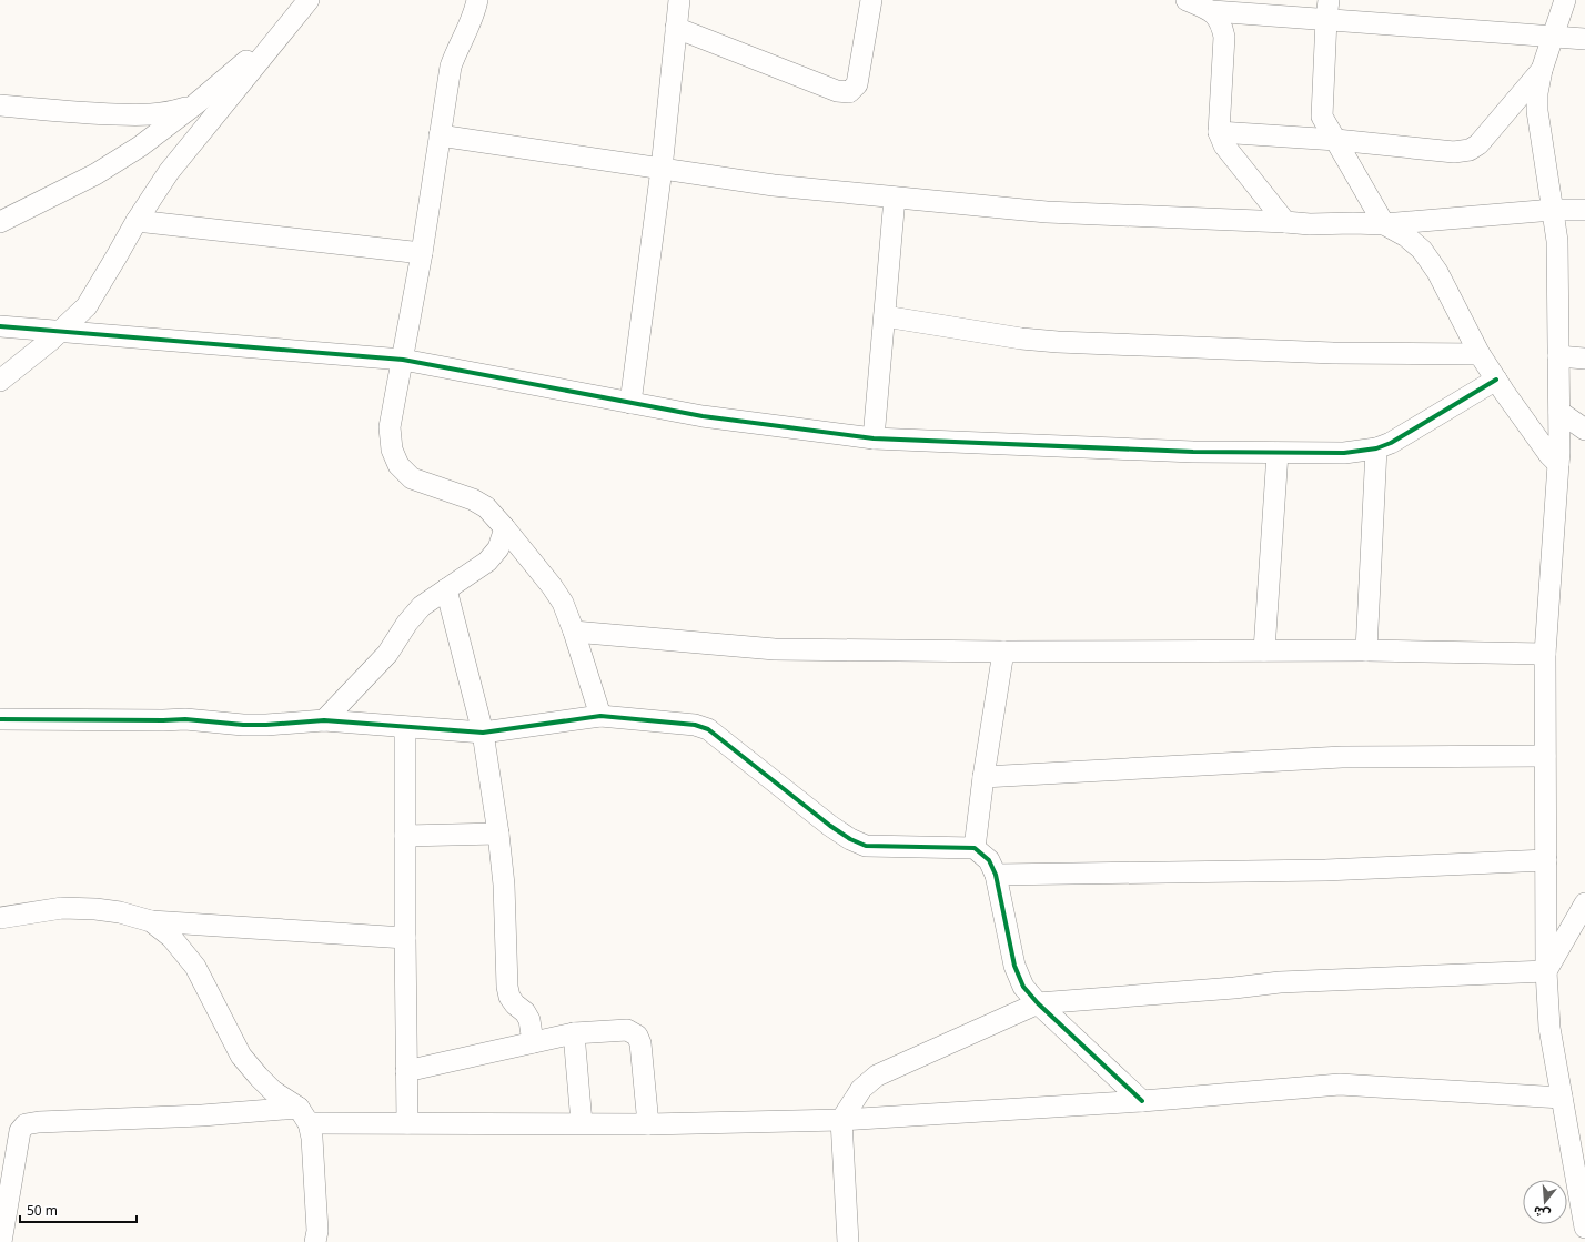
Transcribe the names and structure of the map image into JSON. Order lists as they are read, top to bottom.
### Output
{
  "scale_bar": "50 m",
  "north": "bottom"
}
